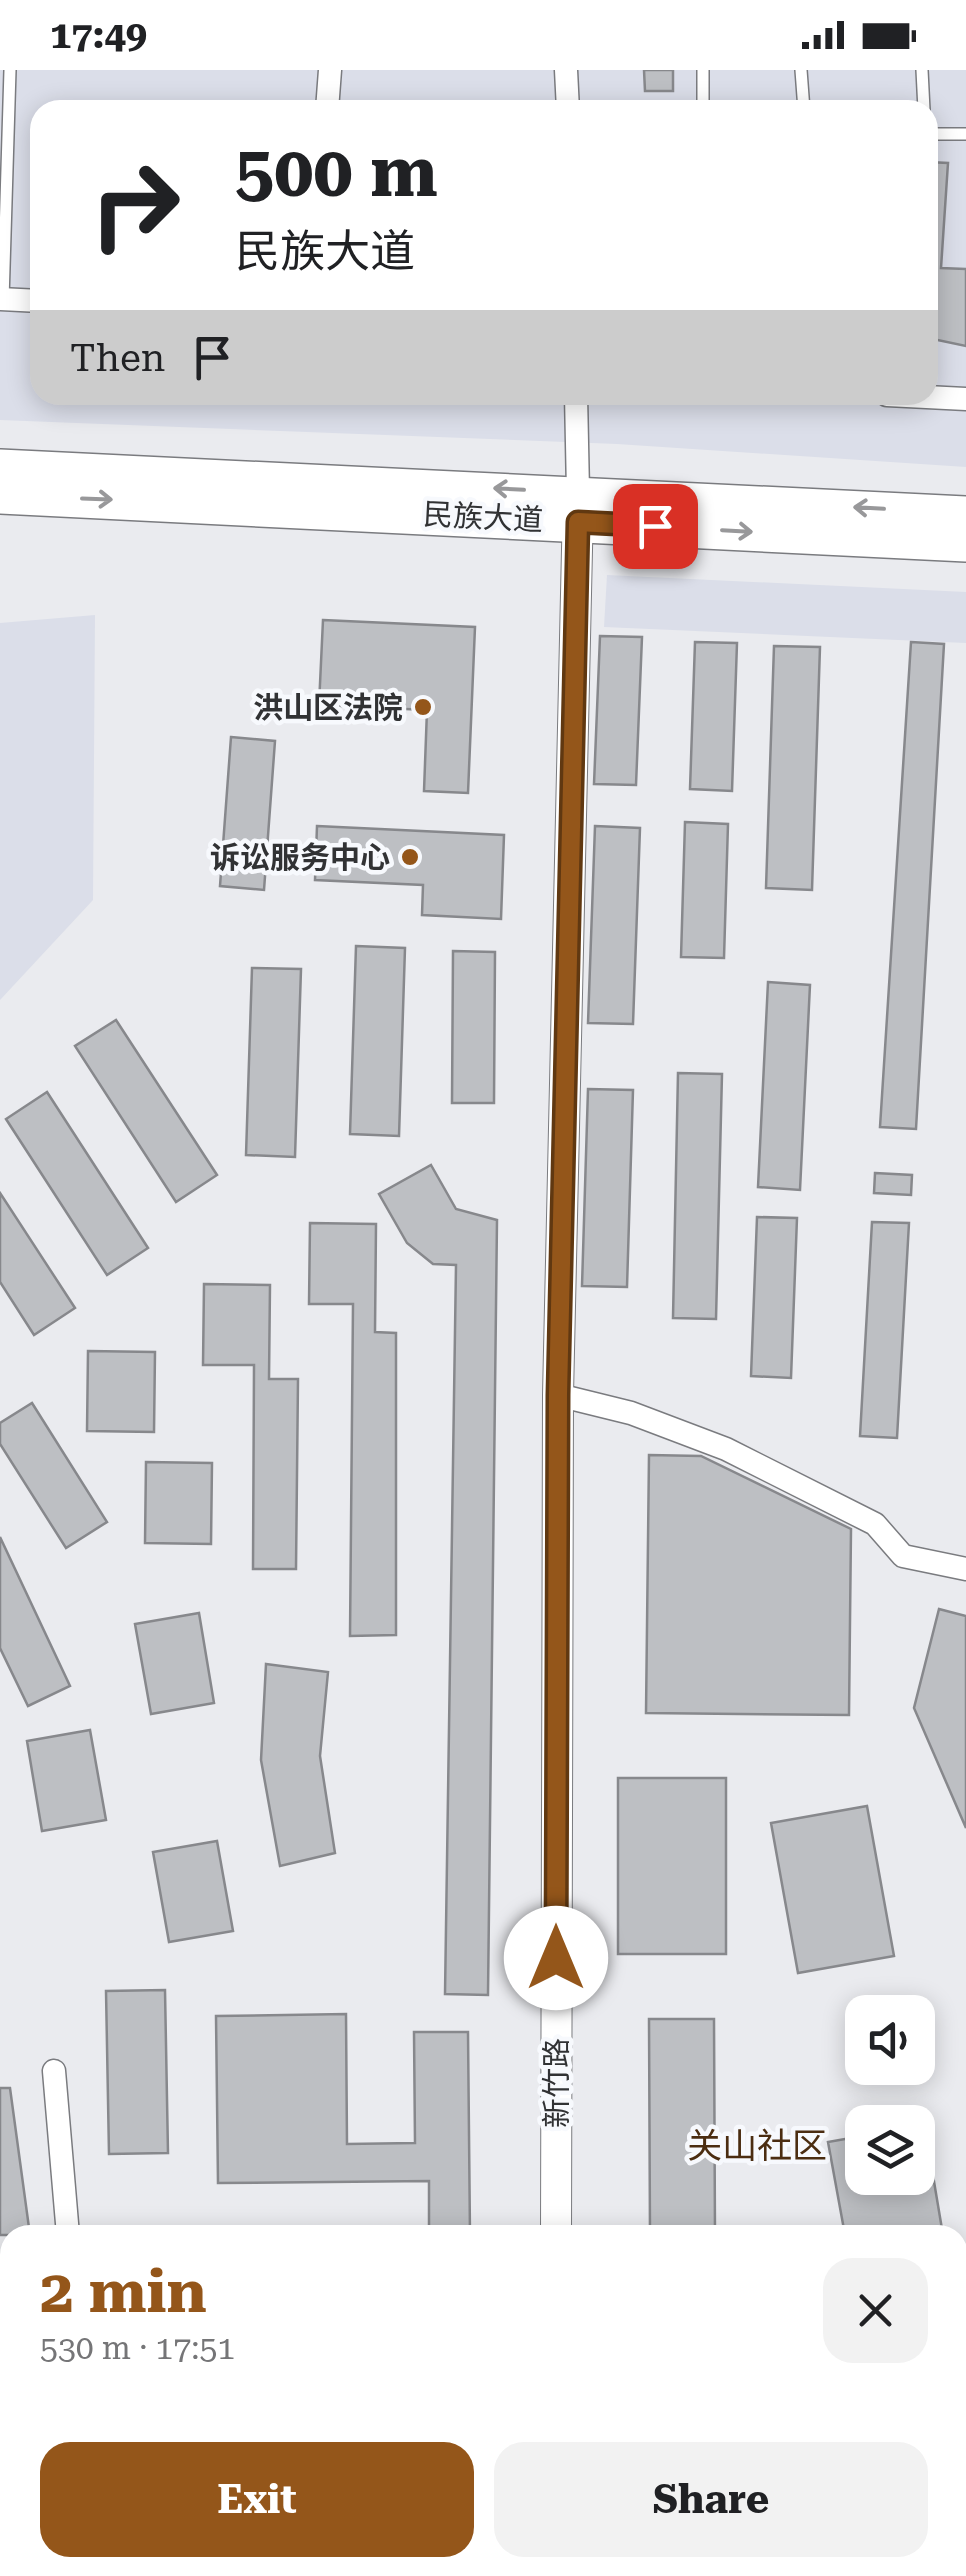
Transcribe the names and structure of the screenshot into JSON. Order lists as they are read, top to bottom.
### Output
{
  "streets": {
    "main road": ["民族大道", "新竹路"]
  },
  "crossings": [
    ["民族大道", "新竹路"]
  ],
  "districts": ["关山社区"],
  "places": ["洪山区法院", "诉讼服务中心"],
  "page": {
    "status": "17:49",
    "turn": ["500 m", "民族大道"],
    "then": "Then",
    "heading": ["2 min", "530 m · 17:51"],
    "buttons": ["Exit", "Share"]
  }
}
